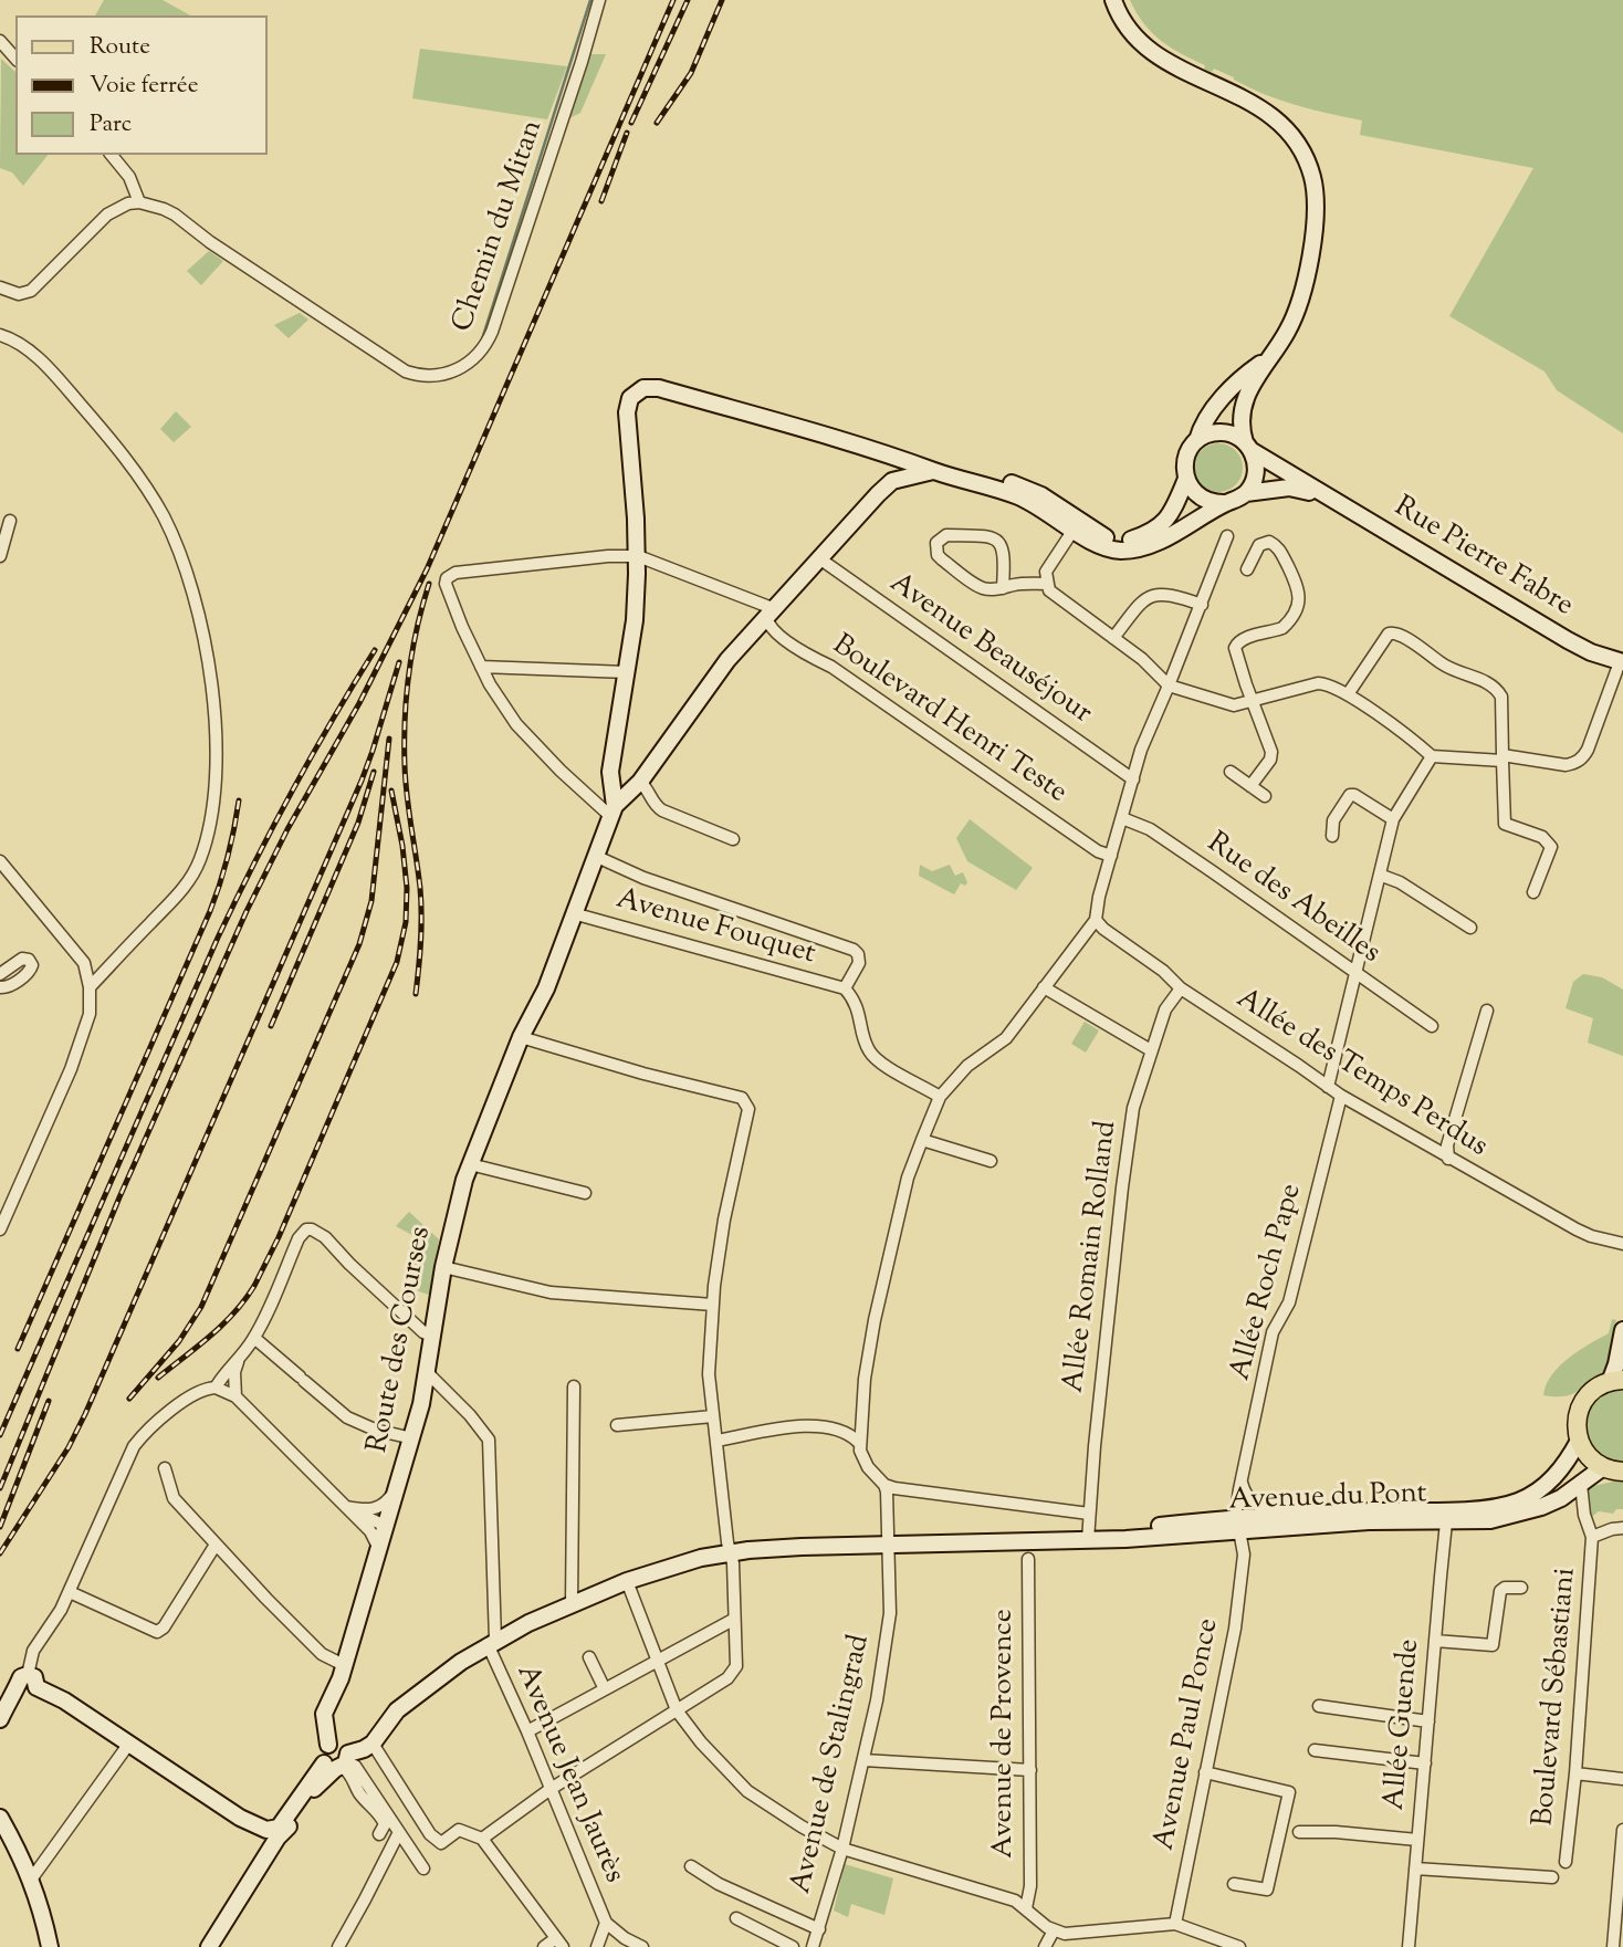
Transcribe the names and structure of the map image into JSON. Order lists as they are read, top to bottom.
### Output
{
  "streets": {
    "street": [
      "Chemin du Mitan",
      "Rue Pierre Fabre",
      "Avenue Beauséjour",
      "Boulevard Henri Teste",
      "Rue des Abeilles",
      "Avenue Fouquet",
      "Allée des Temps Perdus",
      "Allée Romain Rolland",
      "Allée Roch Pape",
      "Route des Courses",
      "Avenue du Pont",
      "Boulevard Sébastiani",
      "Allée Guende",
      "Avenue de Provence",
      "Avenue Paul Ponce",
      "Avenue de Stalingrad",
      "Avenue Jean Jaurès"
    ]
  },
  "crossings": [
    ["Avenue Fouquet", "Route des Courses"],
    ["Allée des Temps Perdus", "Allée Romain Rolland"],
    ["Allée des Temps Perdus", "Allée Roch Pape"],
    ["Allée Romain Rolland", "Avenue du Pont"],
    ["Allée Roch Pape", "Avenue du Pont"],
    ["Allée Roch Pape", "Avenue Paul Ponce"],
    ["Avenue du Pont", "Boulevard Sébastiani"],
    ["Avenue du Pont", "Allée Guende"],
    ["Avenue du Pont", "Avenue Paul Ponce"],
    ["Avenue du Pont", "Avenue de Stalingrad"],
    ["Avenue du Pont", "Avenue Jean Jaurès"]
  ],
  "legend": ["Route", "Voie ferrée", "Parc"]
}
